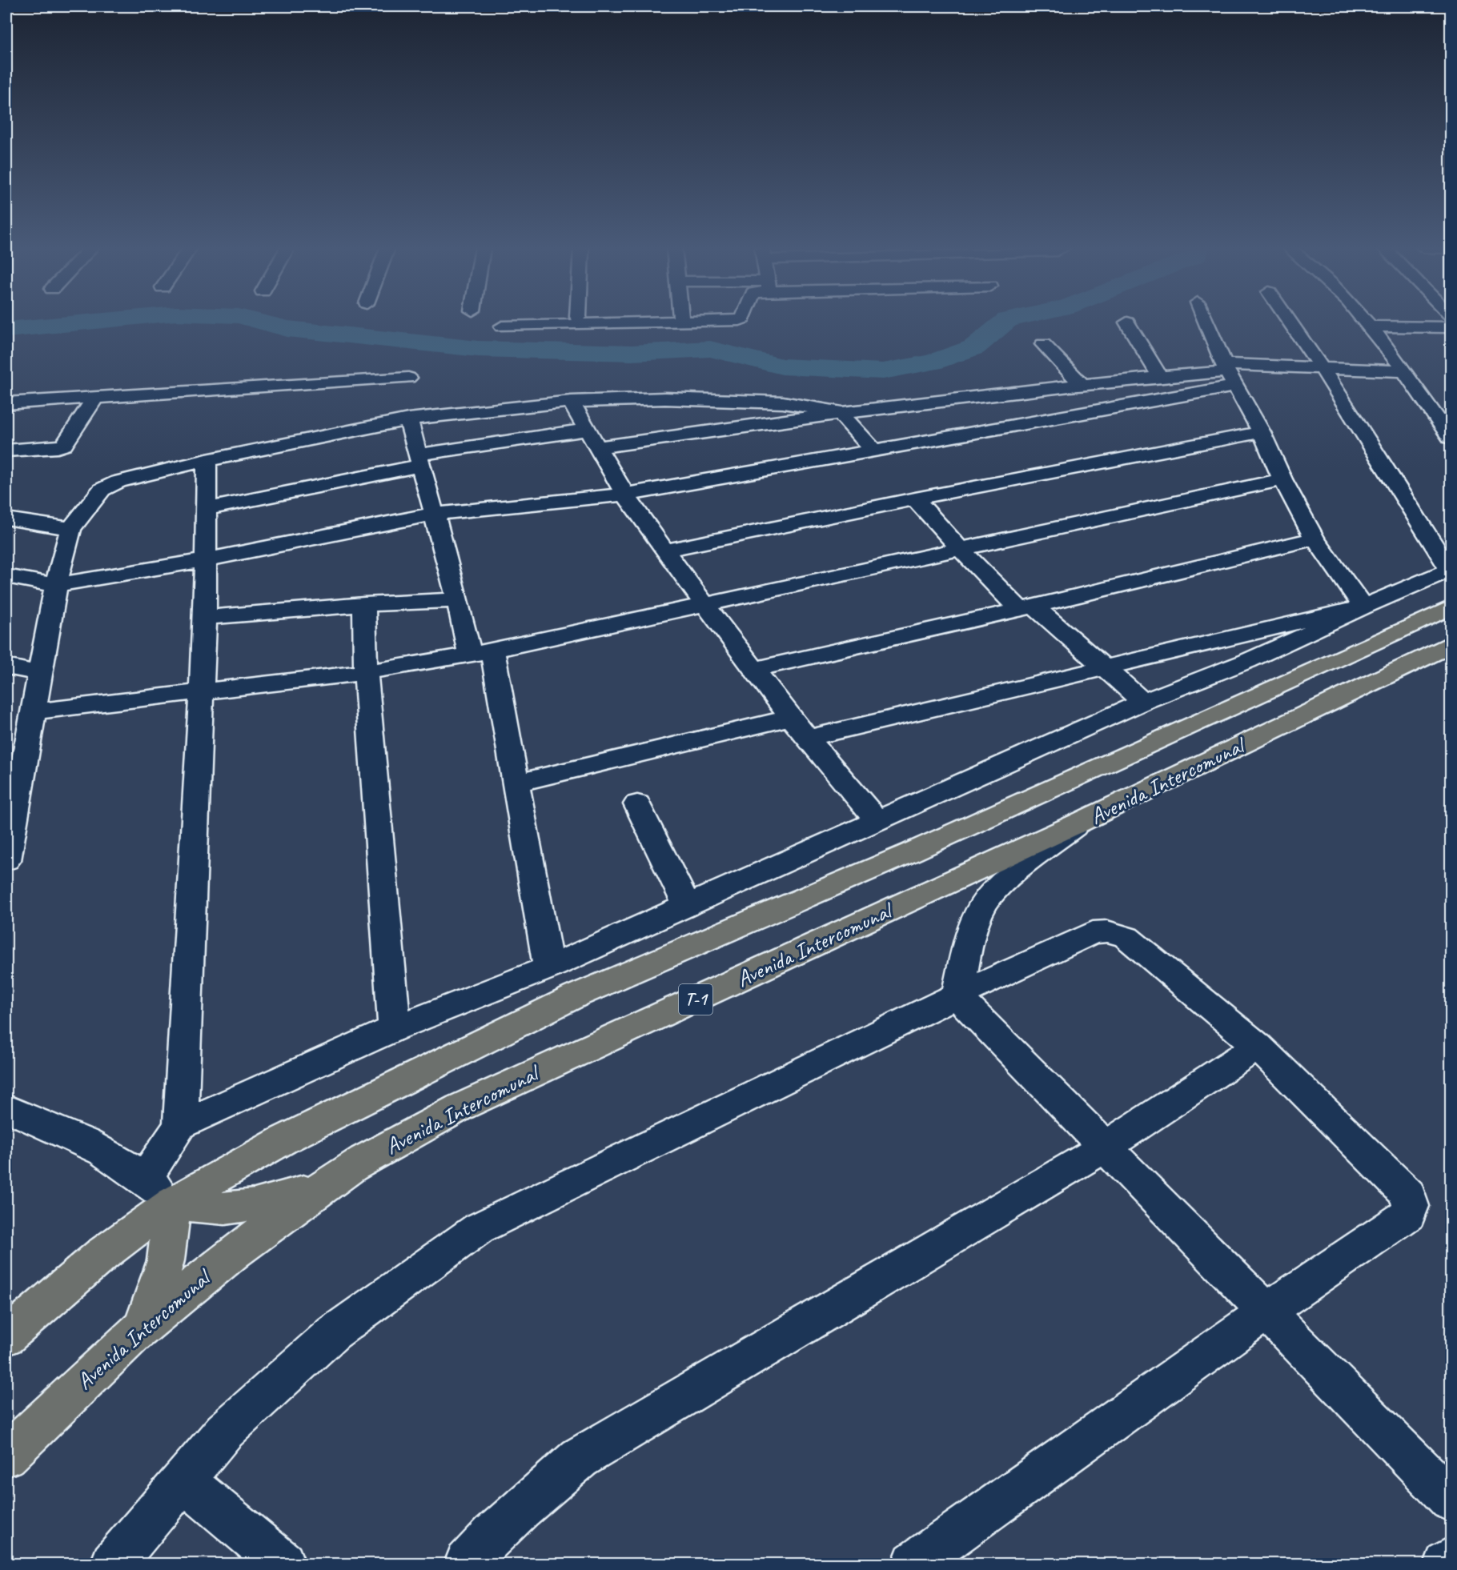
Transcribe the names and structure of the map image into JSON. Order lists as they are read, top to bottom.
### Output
{
  "streets": {
    "main road": ["Avenida Intercomunal", "T-1"]
  }
}
